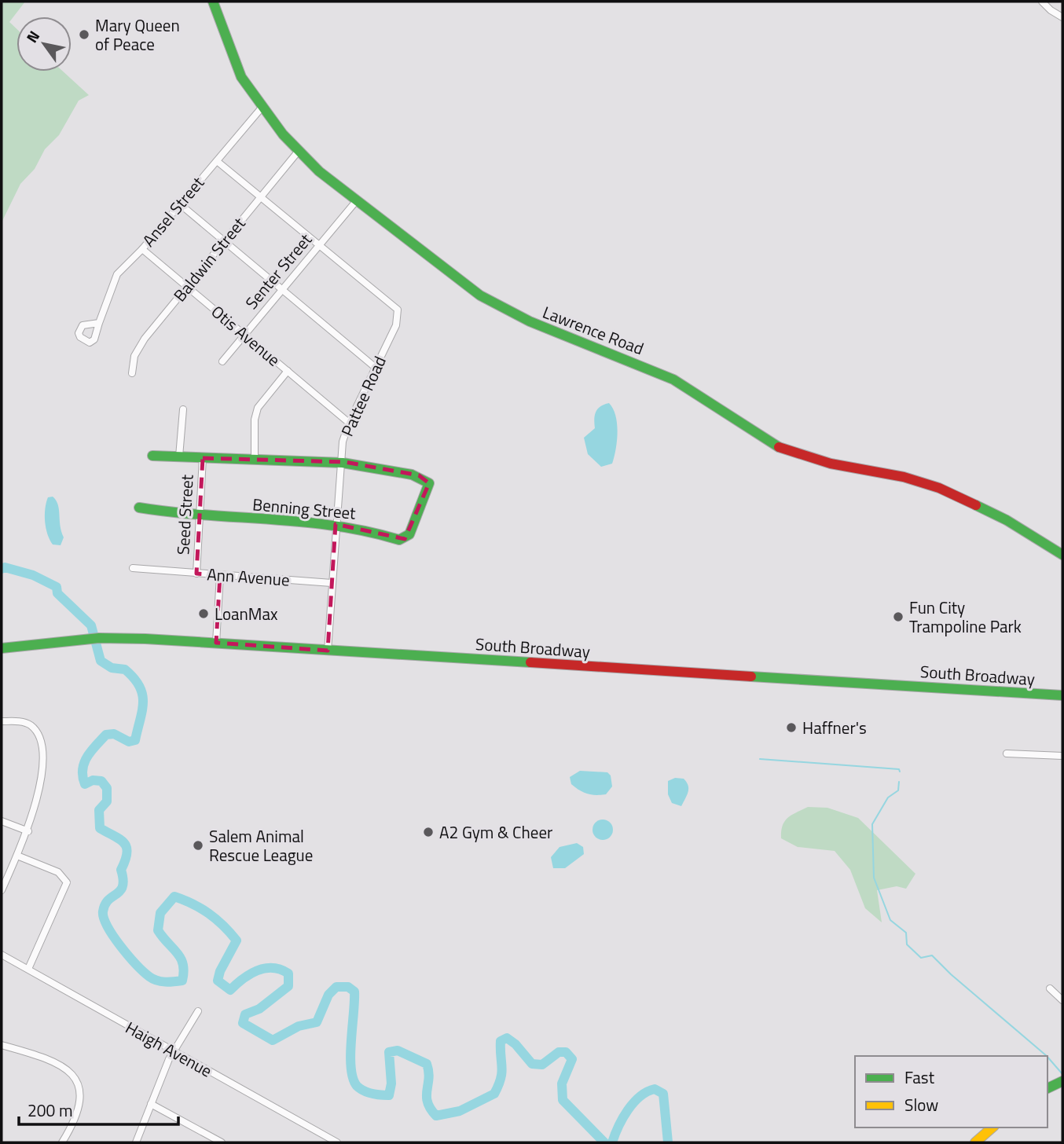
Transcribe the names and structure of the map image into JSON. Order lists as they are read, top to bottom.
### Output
{
  "streets": {
    "street": [
      "Ansel Street",
      "Baldwin Street",
      "Senter Street",
      "Lawrence Road",
      "Otis Avenue",
      "Pattee Road",
      "Benning Street",
      "Seed Street",
      "Ann Avenue",
      "South Broadway",
      "Haigh Avenue"
    ]
  },
  "crossings": [
    ["Ansel Street", "Lawrence Road"],
    ["Ansel Street", "Otis Avenue"],
    ["Baldwin Street", "Lawrence Road"],
    ["Baldwin Street", "Otis Avenue"],
    ["Senter Street", "Lawrence Road"],
    ["Senter Street", "Otis Avenue"],
    ["Senter Street", "Pattee Road"],
    ["Otis Avenue", "Pattee Road"],
    ["Pattee Road", "Benning Street"],
    ["Pattee Road", "Ann Avenue"],
    ["Pattee Road", "South Broadway"],
    ["Benning Street", "Seed Street"],
    ["Seed Street", "Ann Avenue"]
  ],
  "places": [
    "Mary Queen of Peace",
    "LoanMax",
    "Fun City Trampoline Park",
    "Haffner's",
    "A2 Gym & Cheer",
    "Salem Animal Rescue League"
  ],
  "legend": ["Fast", "Slow"],
  "scale_bar": "200 m",
  "north": "top left"
}
